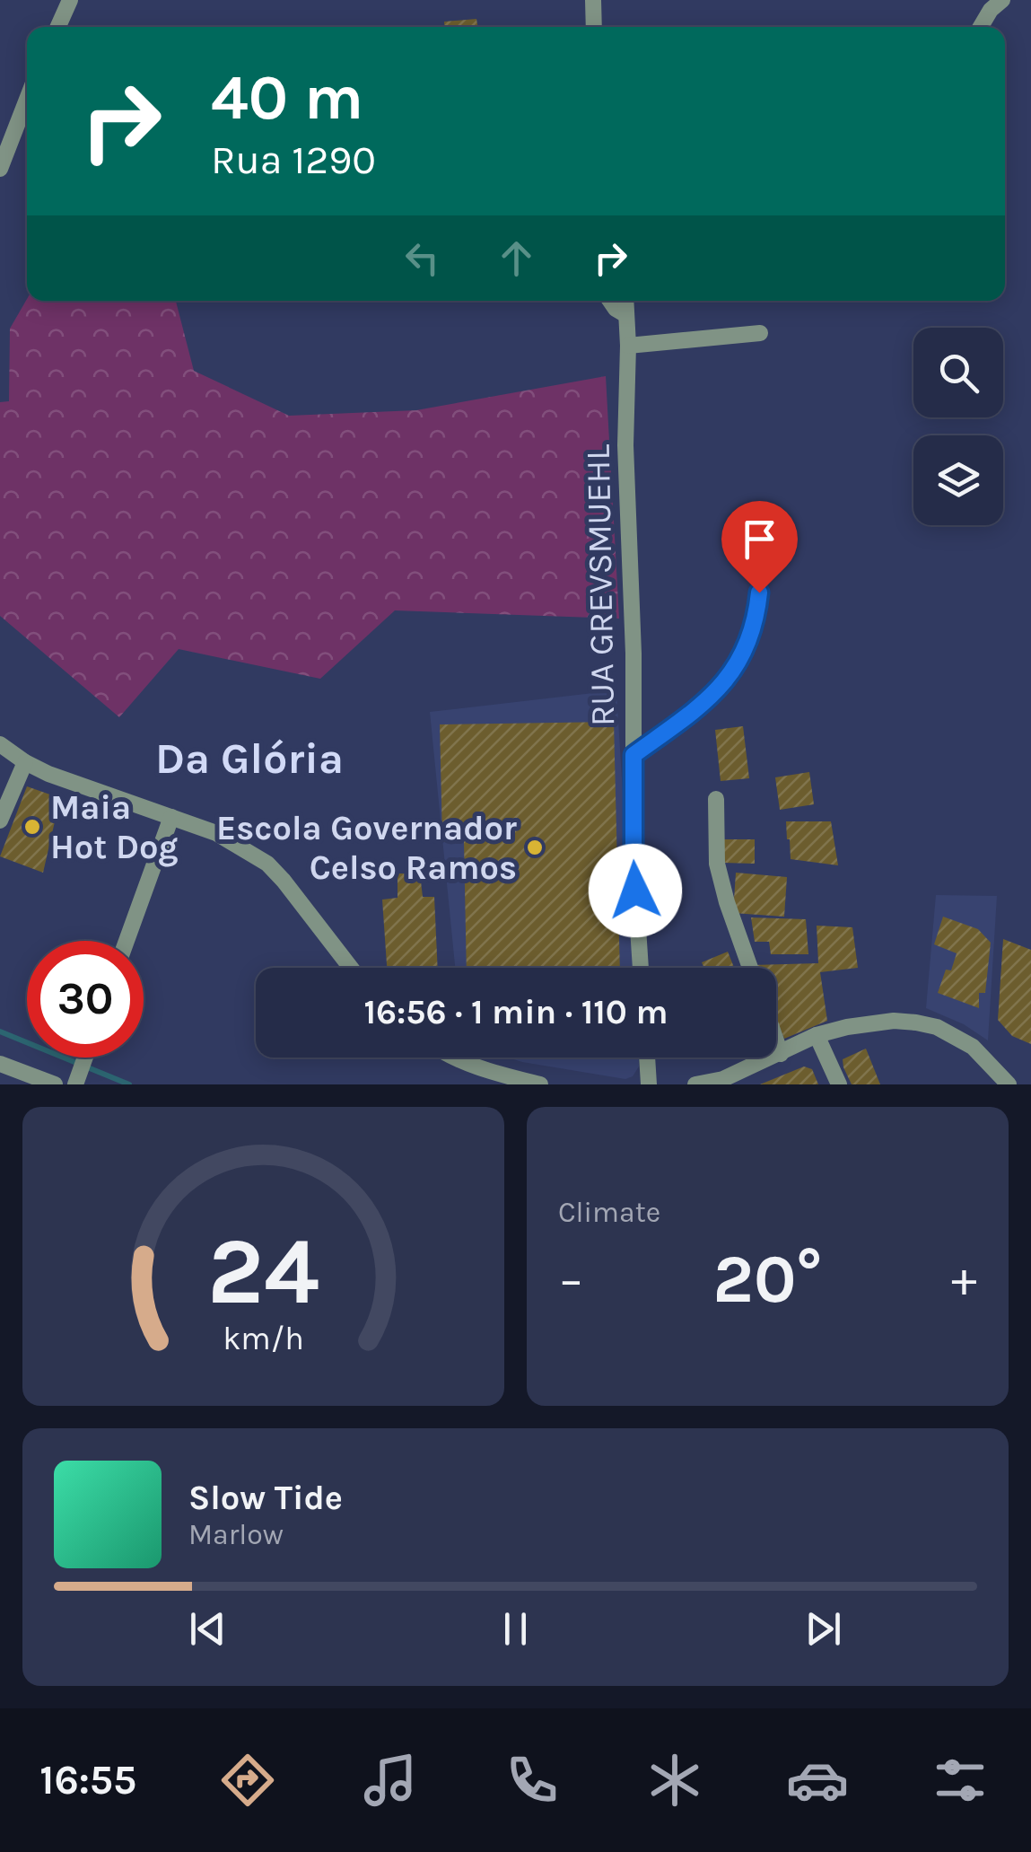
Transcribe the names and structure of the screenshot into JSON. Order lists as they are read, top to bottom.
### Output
{
  "streets": {
    "street": ["RUA GREVSMUEHL"]
  },
  "districts": ["Da Glória"],
  "places": ["Maia Hot Dog", "Escola Governador Celso Ramos"],
  "page": {
    "turn": ["40 m", "Rua 1290"],
    "limit": "30",
    "trip": "16:56 · 1 min · 110 m",
    "tile": "Climate",
    "heat": ["−", "20°", "+"],
    "song": ["Slow Tide", "Marlow"],
    "tabs": "16:55",
    "gauge": ["24", "km/h"]
  }
}
